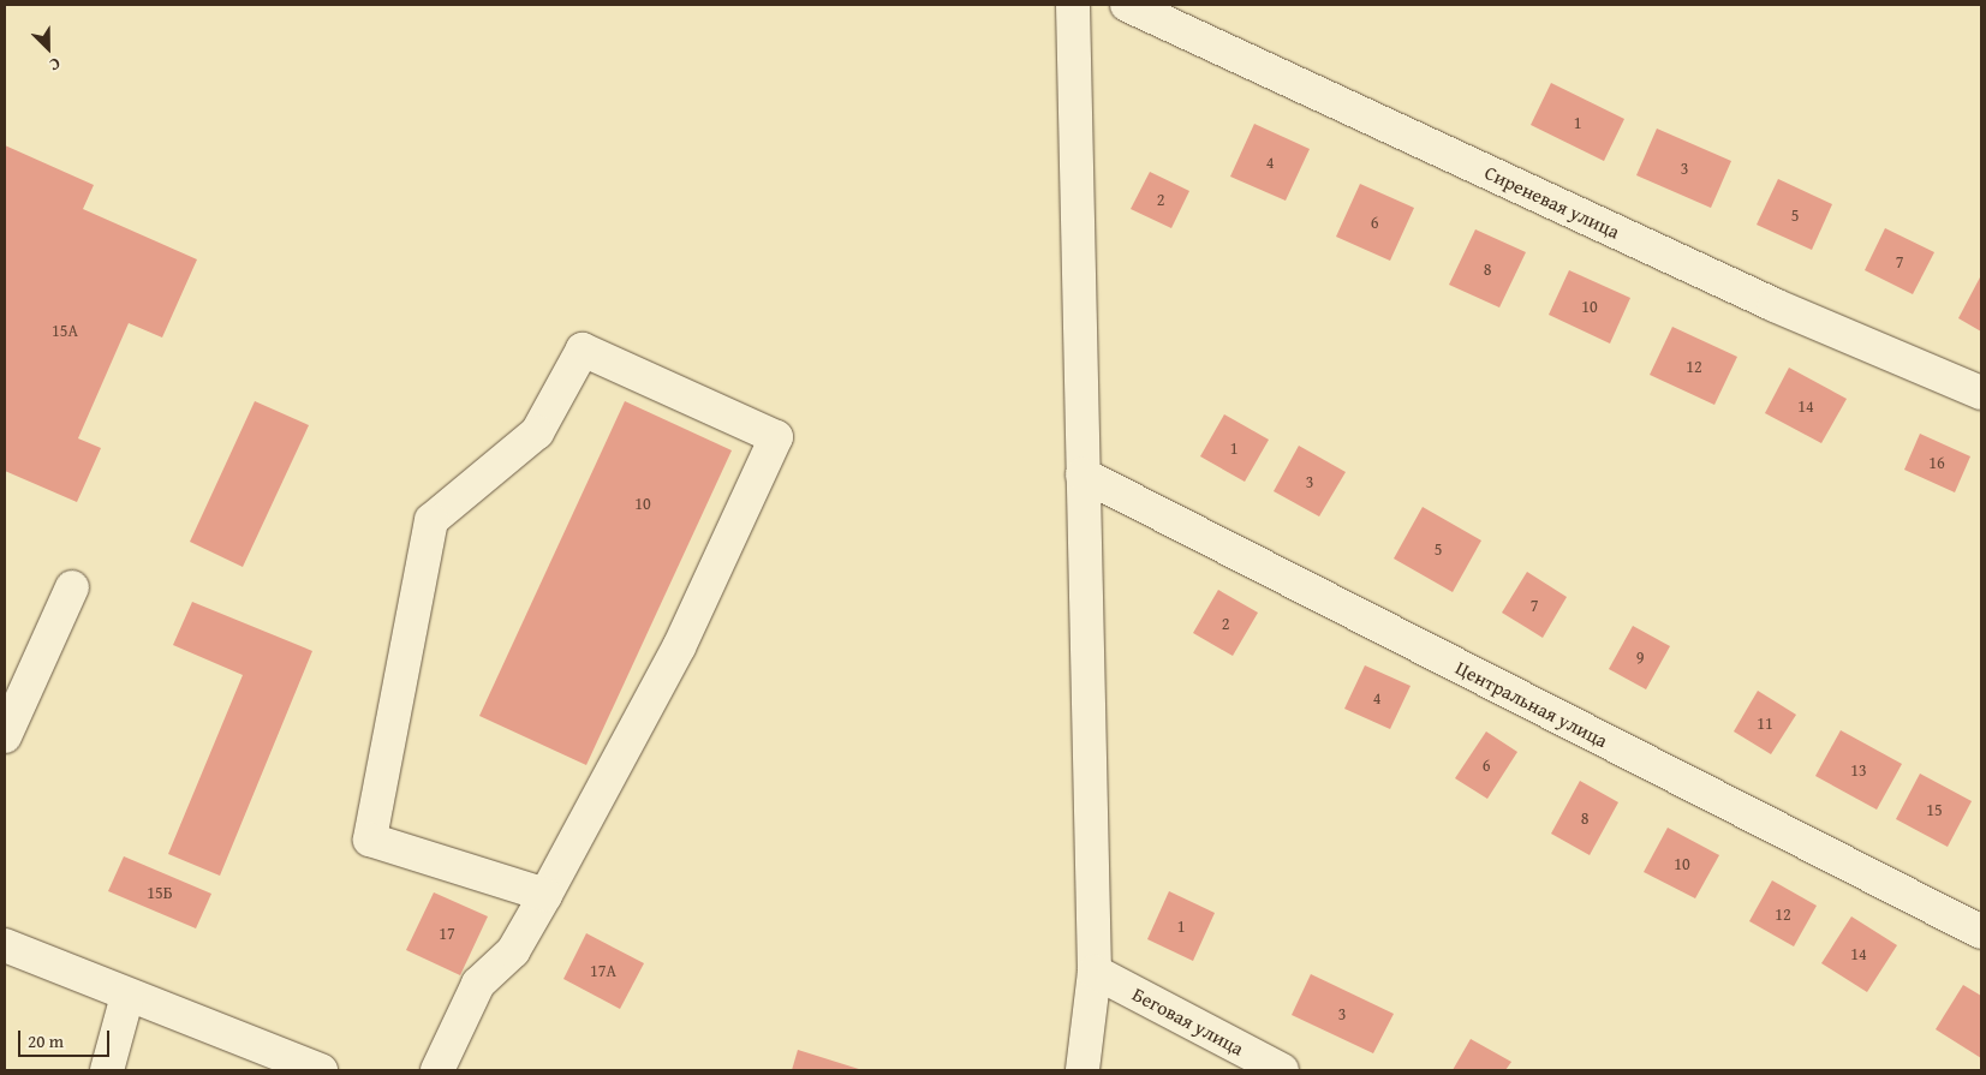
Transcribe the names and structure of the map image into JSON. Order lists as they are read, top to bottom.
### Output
{
  "streets": {
    "street": ["Сиреневая улица", "Центральная улица", "Беговая улица"]
  },
  "house_numbers": [
    "1",
    "4",
    "3",
    "2",
    "5",
    "6",
    "7",
    "8",
    "10",
    "15А",
    "12",
    "14",
    "1",
    "16",
    "3",
    "10",
    "5",
    "7",
    "2",
    "9",
    "4",
    "11",
    "6",
    "13",
    "15",
    "8",
    "10",
    "15Б",
    "12",
    "1",
    "17",
    "14",
    "17А",
    "3"
  ],
  "scale_bar": "20 m",
  "north": "bottom right"
}
